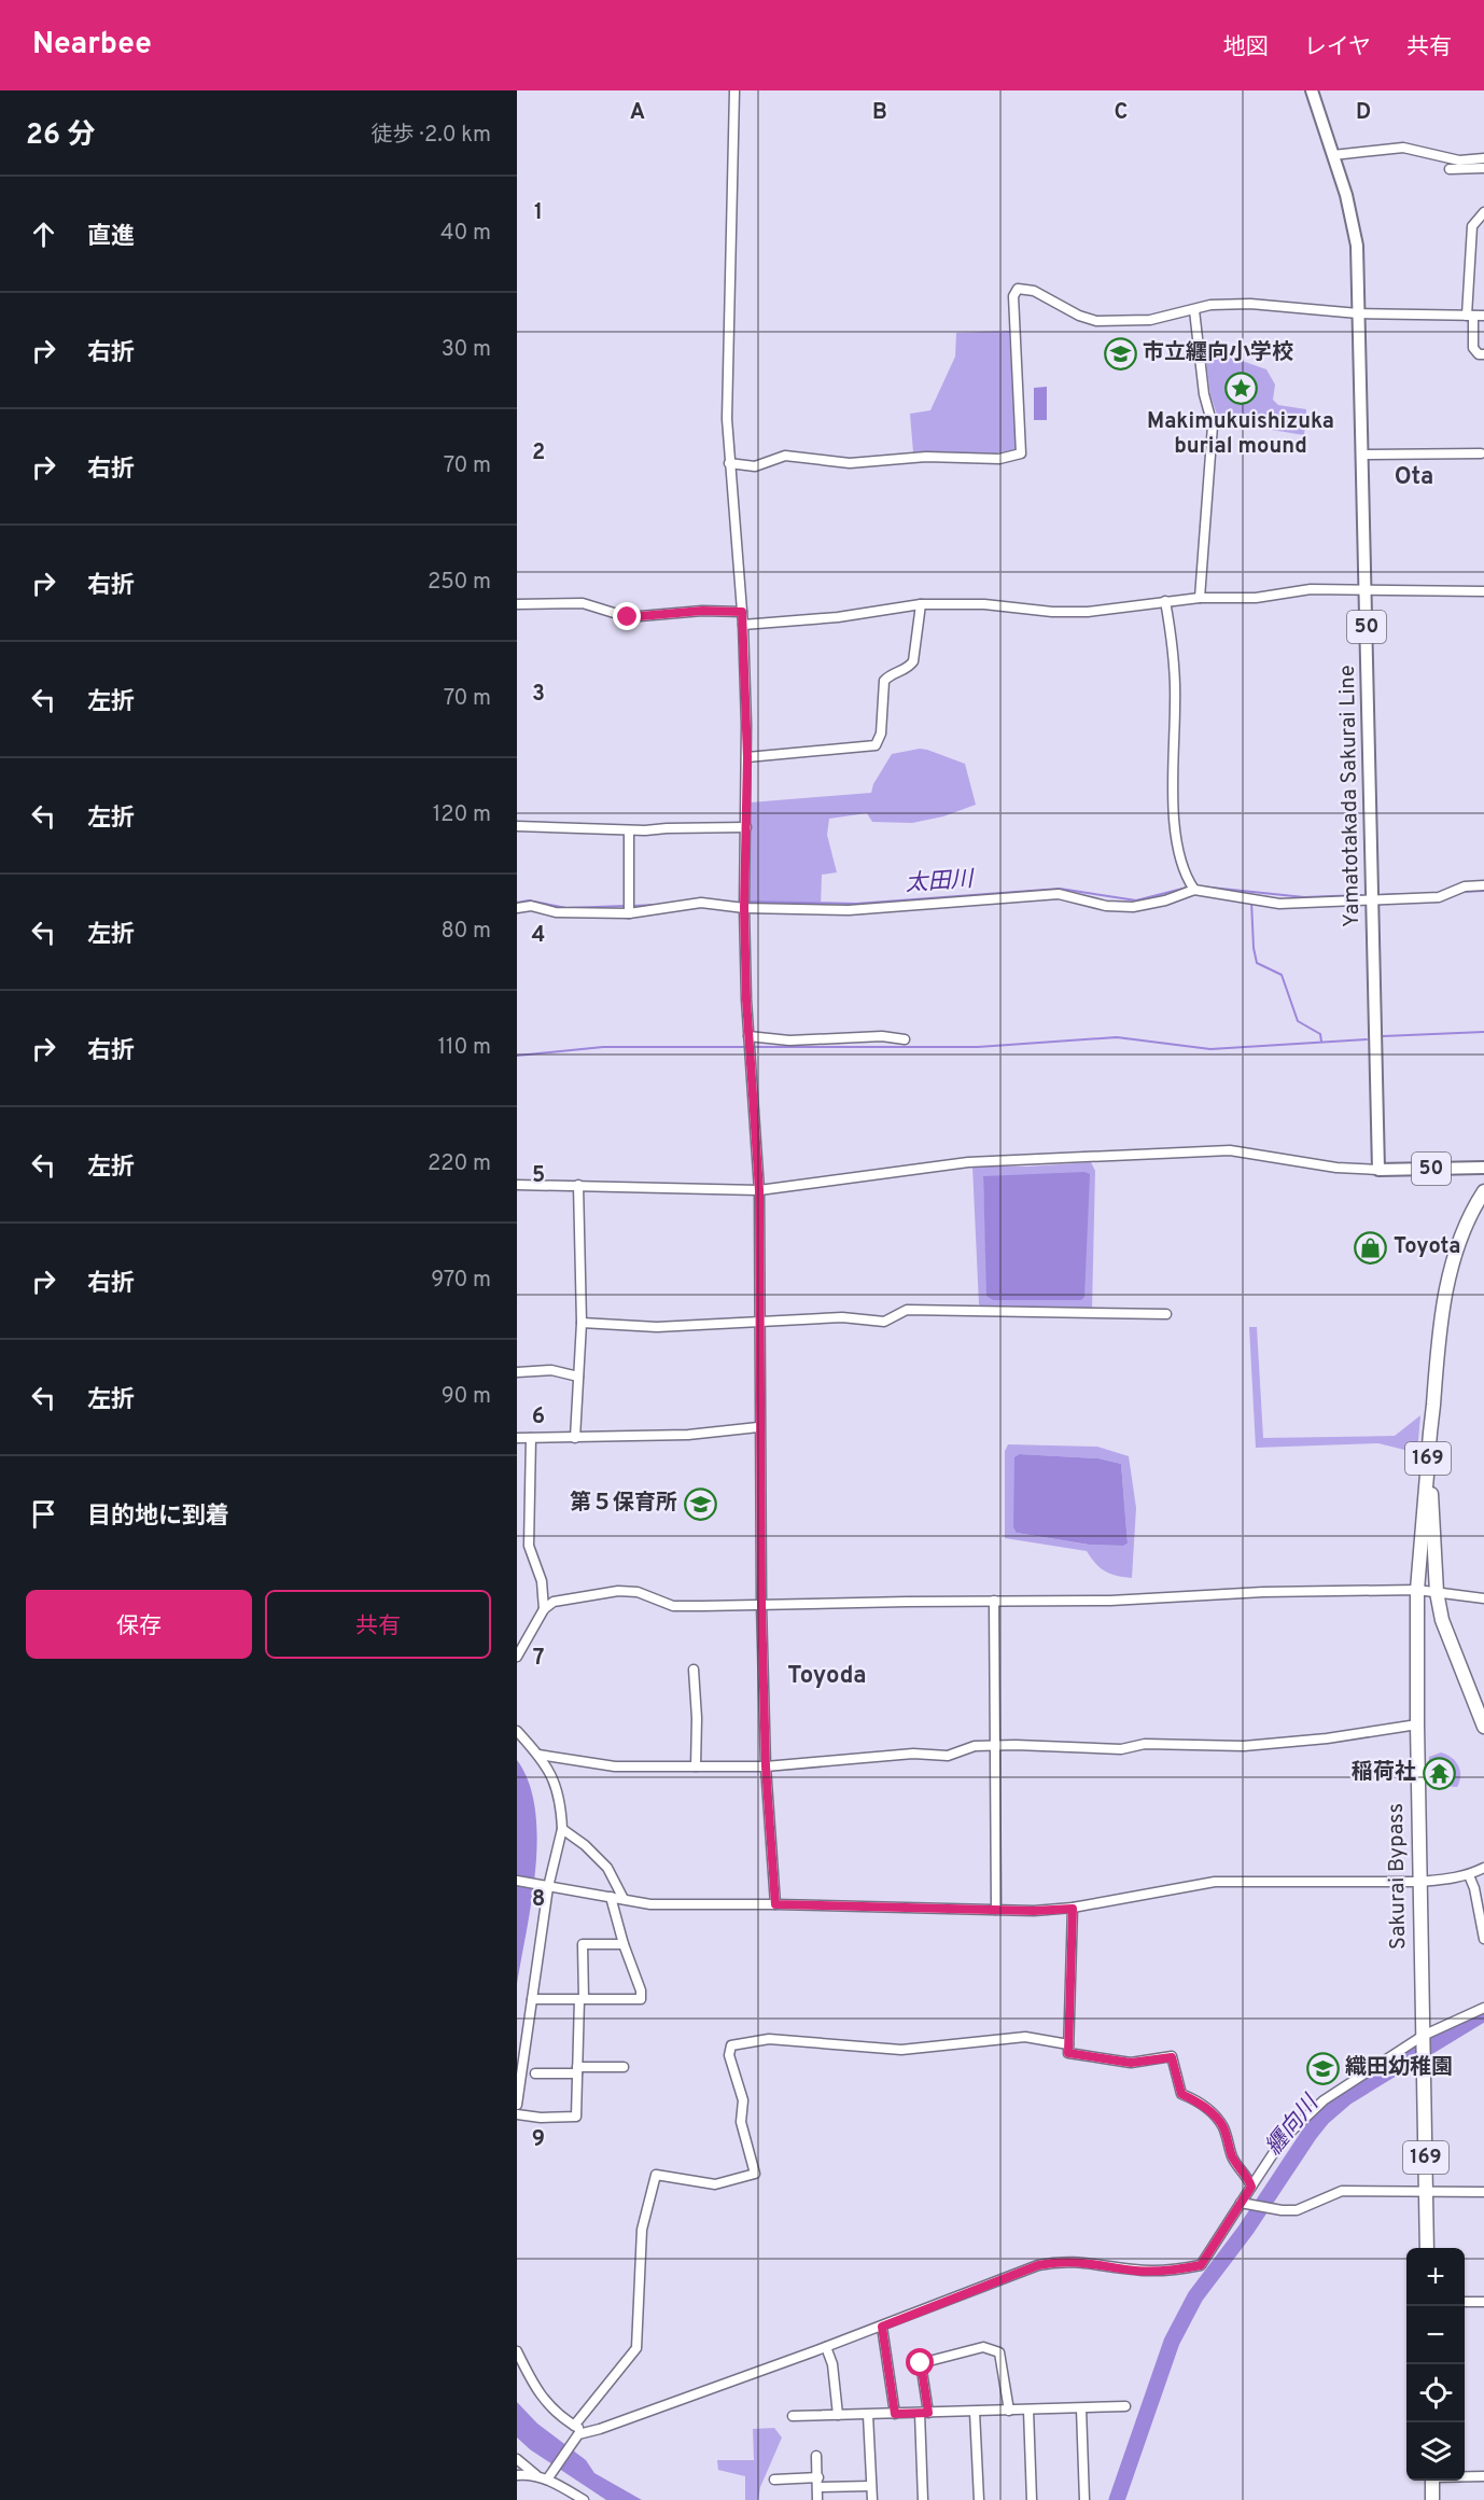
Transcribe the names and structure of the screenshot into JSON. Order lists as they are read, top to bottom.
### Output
{
  "streets": {
    "highway": ["169", "Sakurai Bypass"],
    "main road": ["50", "Yamatotakada Sakurai Line"]
  },
  "crossings": [
    ["50", "Yamatotakada Sakurai Line"],
    ["169", "Sakurai Bypass"]
  ],
  "districts": ["Ota", "Toyoda"],
  "water": ["太田川", "纒向川"],
  "places": {
    "school or university": ["市立纒向小学校", "第５保育所", "織田幼稚園"],
    "place": ["Makimukuishizuka burial mound"],
    "shop": ["Toyota"],
    "temple": ["稲荷社"]
  },
  "page": {
    "header": "Nearbee",
    "nav": ["地図", "レイヤ", "共有"],
    "heading": ["26 分", "徒歩 · 2.0 km"],
    "list": [
      ["直進", "40 m"],
      ["右折", "30 m"],
      ["右折", "70 m"],
      ["右折", "250 m"],
      ["左折", "70 m"],
      ["左折", "120 m"],
      ["左折", "80 m"],
      ["右折", "110 m"],
      ["左折", "220 m"],
      ["右折", "970 m"],
      ["左折", "90 m"],
      "目的地に到着"
    ],
    "buttons": ["保存", "共有"],
    "map_buttons": ["+", "−"]
  },
  "grid": {
    "columns": [
      "A",
      "B",
      "C",
      "D"
    ],
    "rows": [
      "1",
      "2",
      "3",
      "4",
      "5",
      "6",
      "7",
      "8",
      "9"
    ]
  }
}
